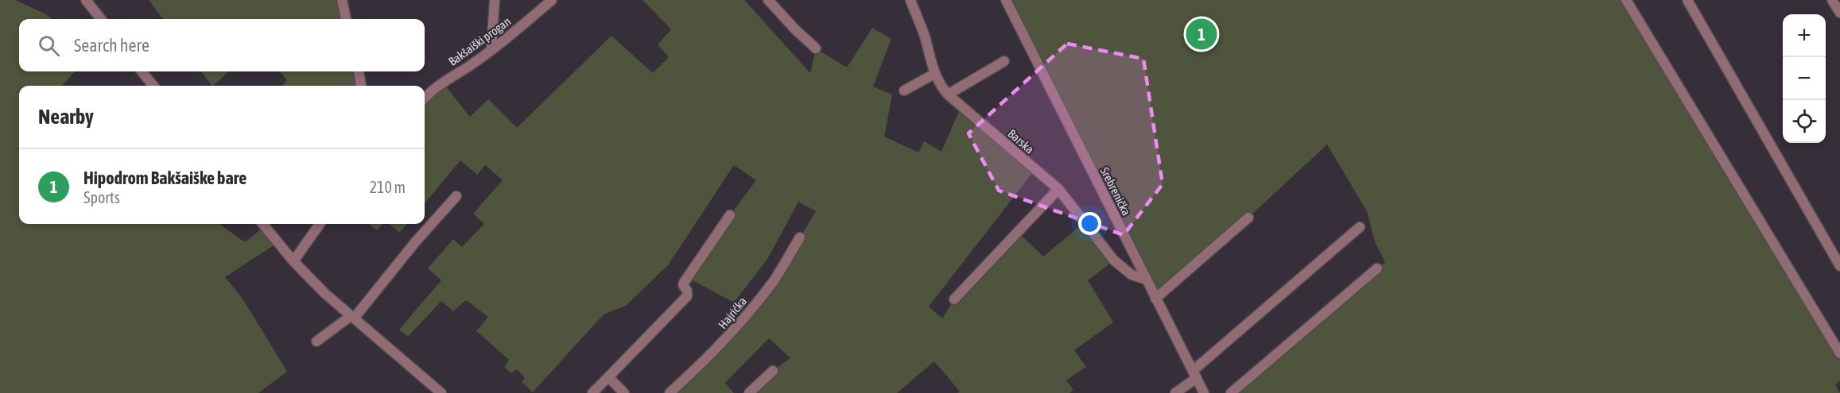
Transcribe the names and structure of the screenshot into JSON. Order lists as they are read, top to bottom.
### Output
{
  "streets": {
    "street": [
      "Bakšaiški progan",
      "Barska",
      "Srebrenička",
      "Hajrićka"
    ]
  },
  "crossings": [
    ["Barska", "Srebrenička"]
  ],
  "page": {
    "map_buttons": ["+", "−"],
    "pins": "1",
    "search": "Search here",
    "heading": "Nearby",
    "list": [
      {
        "mark": "1",
        "name": "Hipodrom Bakšaiške bare",
        "note": "Sports",
        "value": "210 m"
      }
    ]
  }
}
